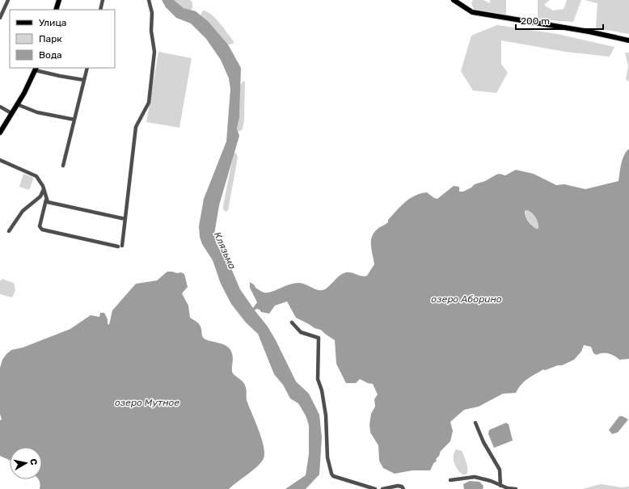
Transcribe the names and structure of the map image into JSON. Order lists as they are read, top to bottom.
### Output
{
  "water": ["Клязьма", "озеро Аборино", "озеро Мутное"],
  "legend": ["Улица", "Парк", "Вода"],
  "scale_bar": "200 m",
  "north": "right"
}
